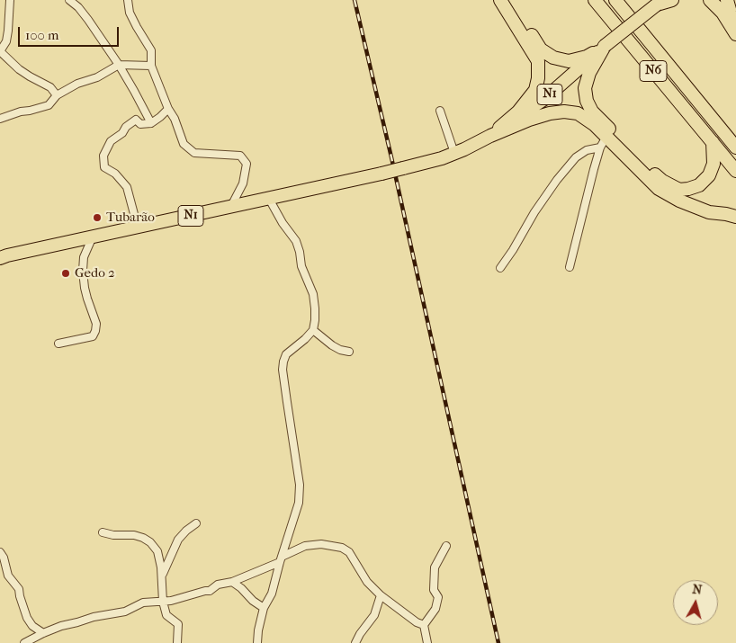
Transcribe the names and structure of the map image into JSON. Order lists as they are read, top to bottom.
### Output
{
  "streets": {
    "highway": ["N6", "N1"]
  },
  "places": ["Tubarão", "Gedo 2"],
  "scale_bar": "100 m",
  "north": "top"
}
